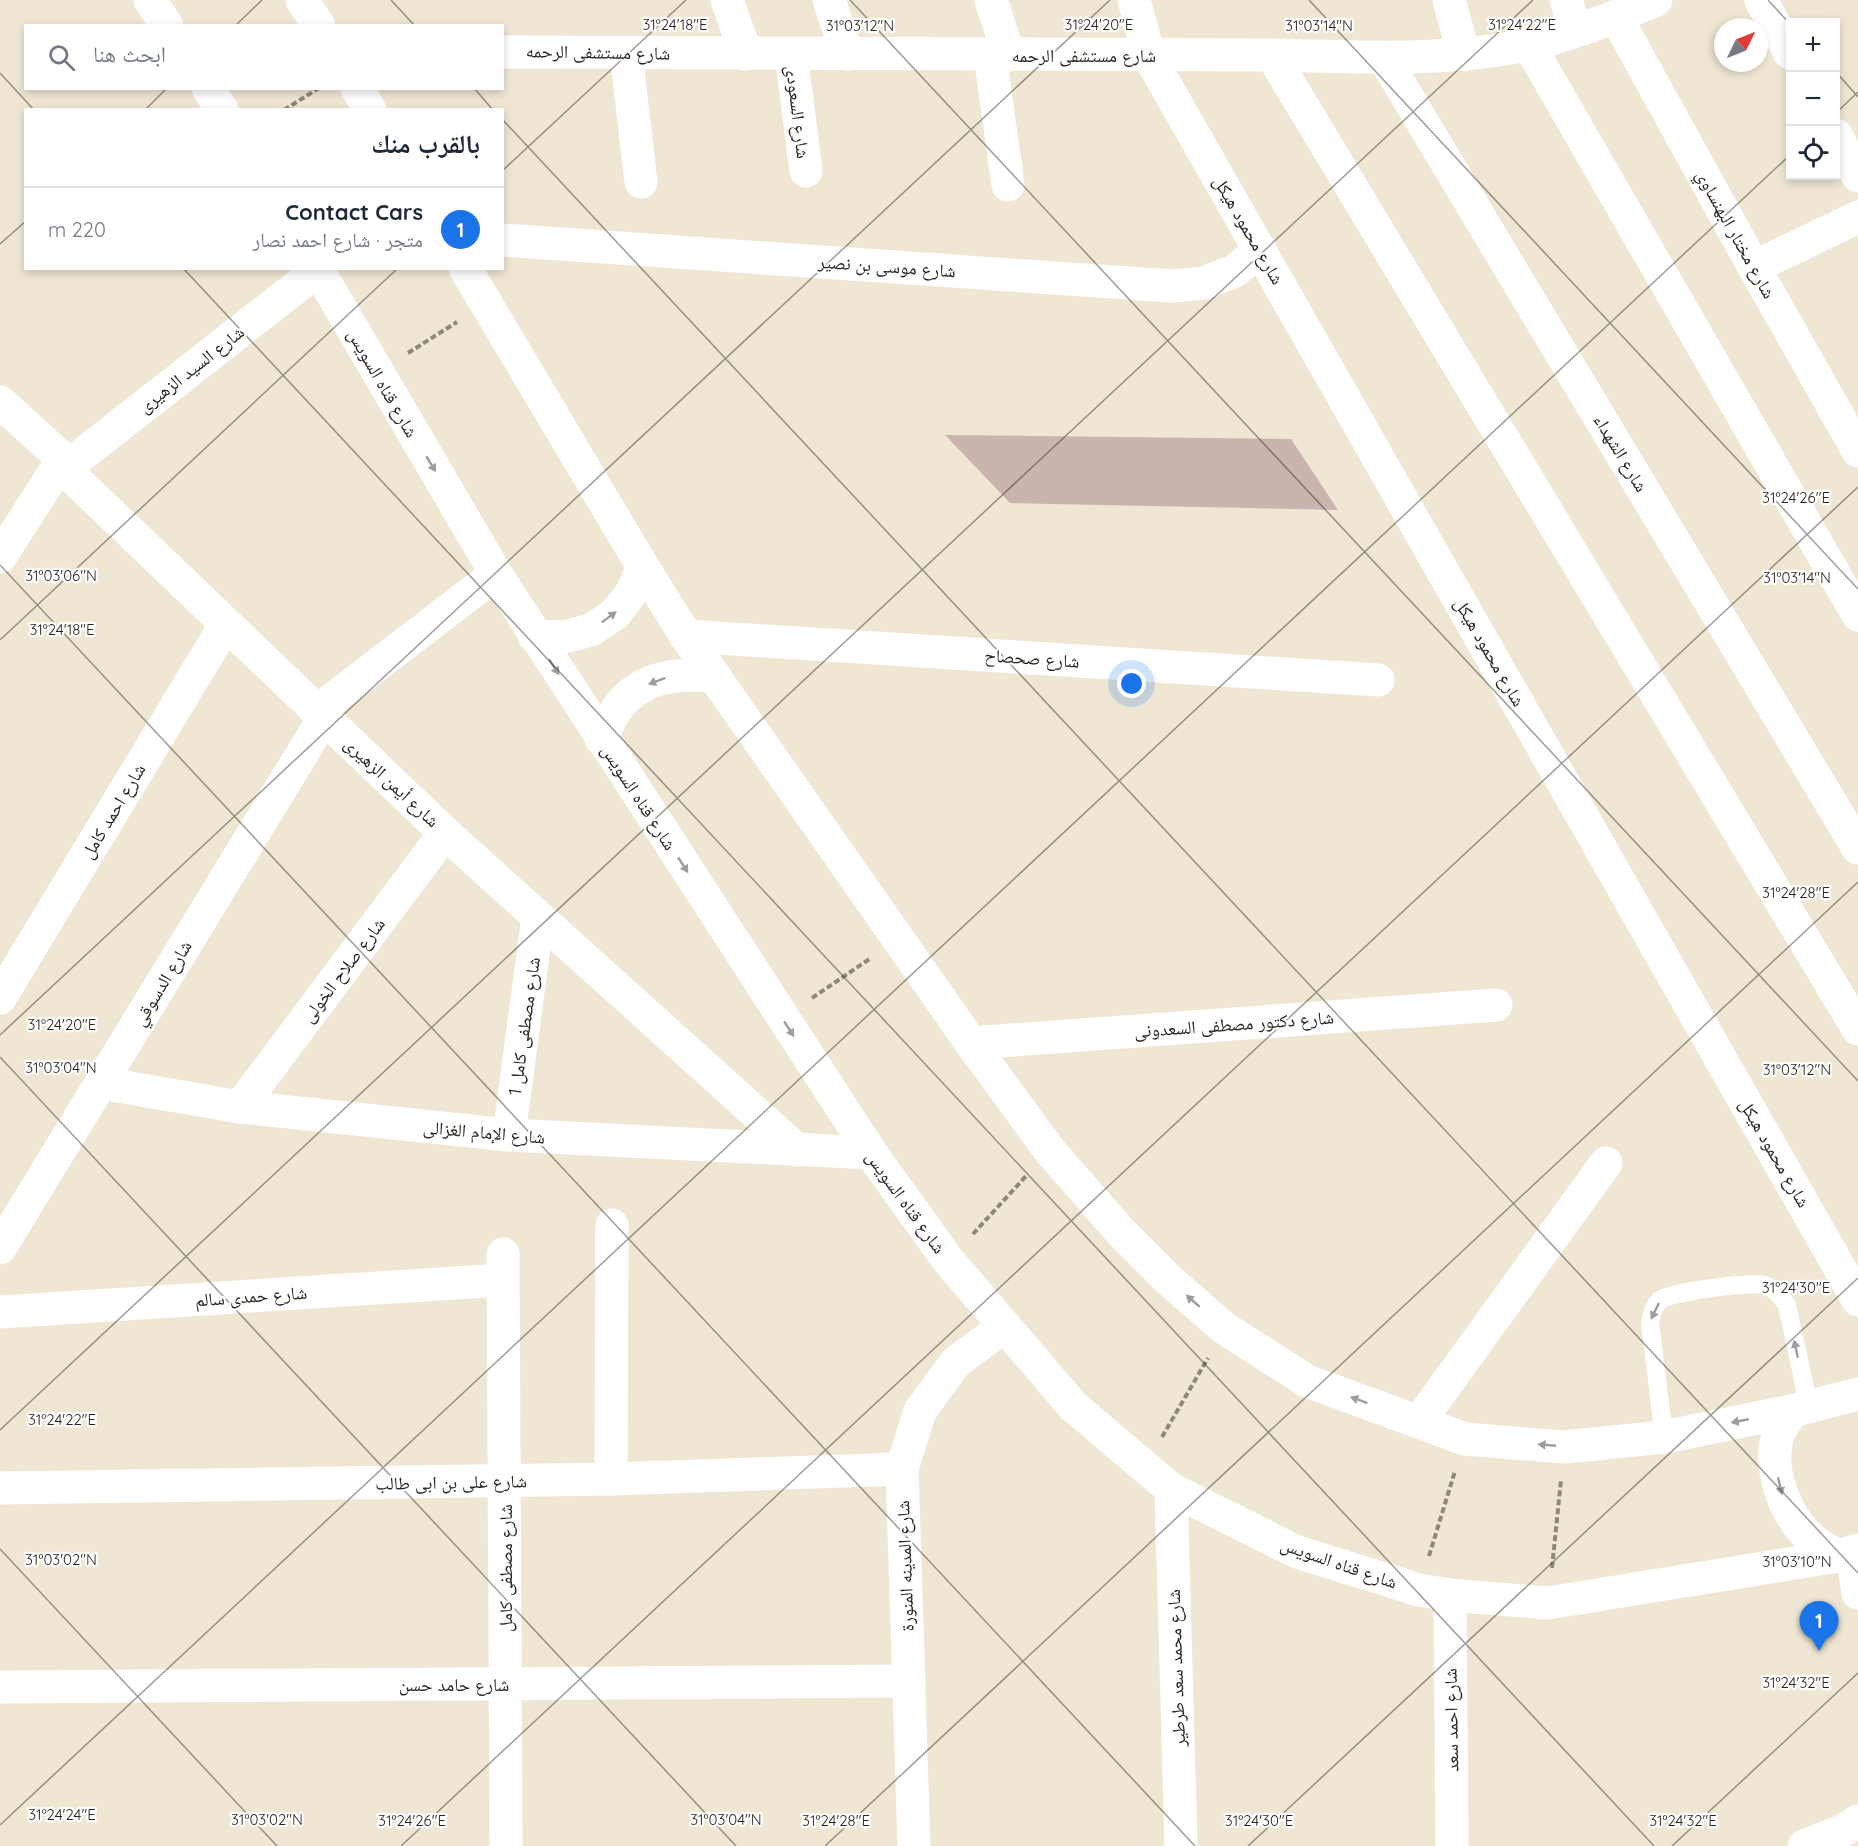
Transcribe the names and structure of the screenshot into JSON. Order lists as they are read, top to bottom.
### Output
{
  "streets": {
    "street": [
      "شارع مستشفى الرحمه",
      "شارع السعودى",
      "شارع محمود هيكل",
      "شارع مختار البهنساوي",
      "شارع موسى بن نصير",
      "شارع السيد الزهيرى",
      "شارع قناه السويس",
      "شارع الشهداء",
      "شارع صحصاح",
      "شارع أيمن الزهيرى",
      "شارع احمد كامل",
      "شارع صلاح الخولى",
      "شارع الدسوقي",
      "شارع دكتور مصطفى السعدونى",
      "شارع مصطفى كامل 1",
      "شارع الإمام الغزالى",
      "شارع حمدى سالم",
      "شارع على بن ابى طالب",
      "شارع المدينه المنورة",
      "شارع مصطفى كامل",
      "شارع محمد سعد طرطير",
      "شارع حامد حسن",
      "شارع احمد سعد"
    ]
  },
  "crossings": [
    ["شارع مستشفى الرحمه", "شارع السعودى"],
    ["شارع مستشفى الرحمه", "شارع محمود هيكل"],
    ["شارع مستشفى الرحمه", "شارع مختار البهنساوي"],
    ["شارع مستشفى الرحمه", "شارع الشهداء"],
    ["شارع محمود هيكل", "شارع موسى بن نصير"],
    ["شارع السيد الزهيرى", "شارع أيمن الزهيرى"],
    ["شارع قناه السويس", "شارع الإمام الغزالى"],
    ["شارع قناه السويس", "شارع المدينه المنورة"],
    ["شارع قناه السويس", "شارع محمد سعد طرطير"],
    ["شارع قناه السويس", "شارع احمد سعد"],
    ["شارع أيمن الزهيرى", "شارع احمد كامل"],
    ["شارع أيمن الزهيرى", "شارع صلاح الخولى"],
    ["شارع أيمن الزهيرى", "شارع الدسوقي"],
    ["شارع أيمن الزهيرى", "شارع مصطفى كامل 1"],
    ["شارع أيمن الزهيرى", "شارع الإمام الغزالى"],
    ["شارع صلاح الخولى", "شارع الإمام الغزالى"],
    ["شارع الدسوقي", "شارع الإمام الغزالى"],
    ["شارع مصطفى كامل 1", "شارع الإمام الغزالى"],
    ["شارع حمدى سالم", "شارع مصطفى كامل"],
    ["شارع على بن ابى طالب", "شارع المدينه المنورة"],
    ["شارع على بن ابى طالب", "شارع مصطفى كامل"],
    ["شارع المدينه المنورة", "شارع حامد حسن"],
    ["شارع مصطفى كامل", "شارع حامد حسن"]
  ],
  "north": "top right",
  "page": {
    "map_buttons": ["+", "−"],
    "search": "ابحث هنا",
    "heading": "بالقرب منك",
    "list": [
      {
        "mark": "1",
        "name": "Contact Cars",
        "note": "متجر · شارع احمد نصار",
        "value": "220 m"
      }
    ],
    "pins": "1"
  },
  "coordinates": [
    "31°24'18\"E",
    "31°24'20\"E",
    "31°24'22\"E",
    "31°03'12\"N",
    "31°03'14\"N",
    "31°24'26\"E",
    "31°03'06\"N",
    "31°24'28\"E",
    "31°03'04\"N",
    "31°24'30\"E",
    "31°03'02\"N",
    "31°03'10\"N",
    "31°24'32\"E",
    "31°24'24\"E"
  ]
}
